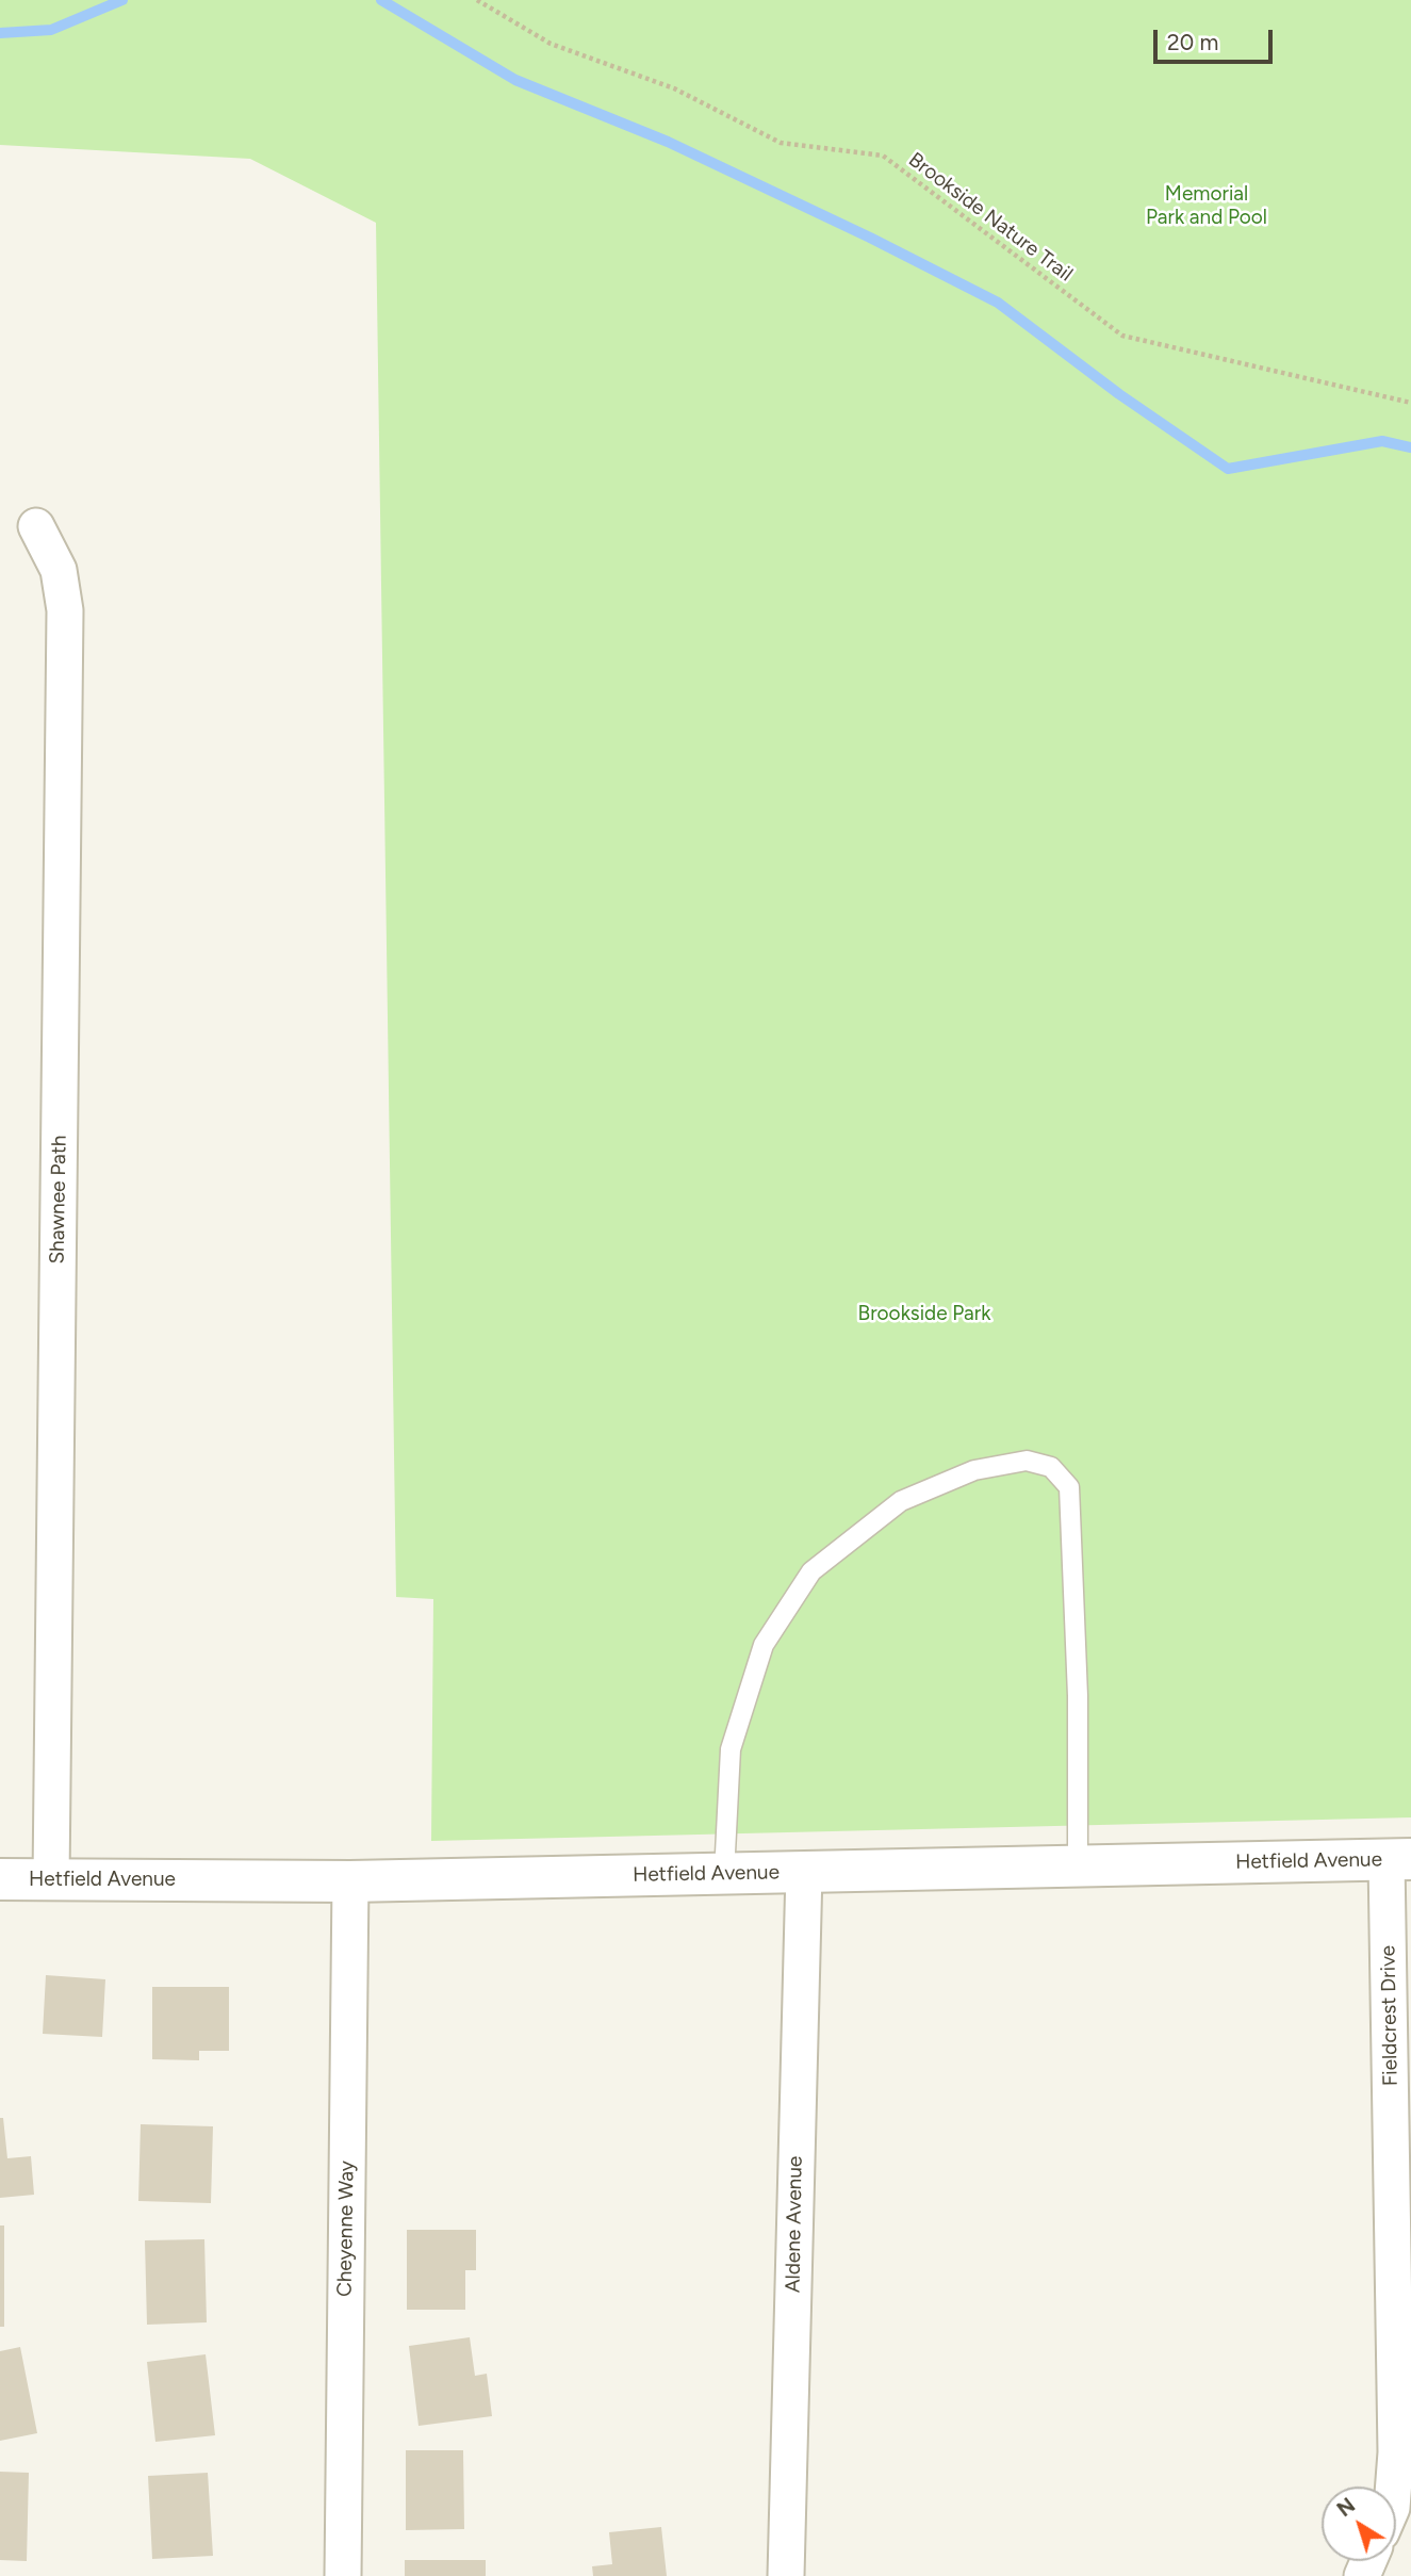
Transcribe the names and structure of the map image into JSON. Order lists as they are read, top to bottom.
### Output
{
  "streets": {
    "street": [
      "Shawnee Path",
      "Hetfield Avenue",
      "Fieldcrest Drive",
      "Aldene Avenue",
      "Cheyenne Way"
    ],
    "path": ["Brookside Nature Trail"]
  },
  "crossings": [
    ["Shawnee Path", "Hetfield Avenue"],
    ["Hetfield Avenue", "Fieldcrest Drive"],
    ["Hetfield Avenue", "Aldene Avenue"],
    ["Hetfield Avenue", "Cheyenne Way"]
  ],
  "parks": ["Memorial Park and Pool", "Brookside Park"],
  "scale_bar": "20 m",
  "north": "top left"
}
